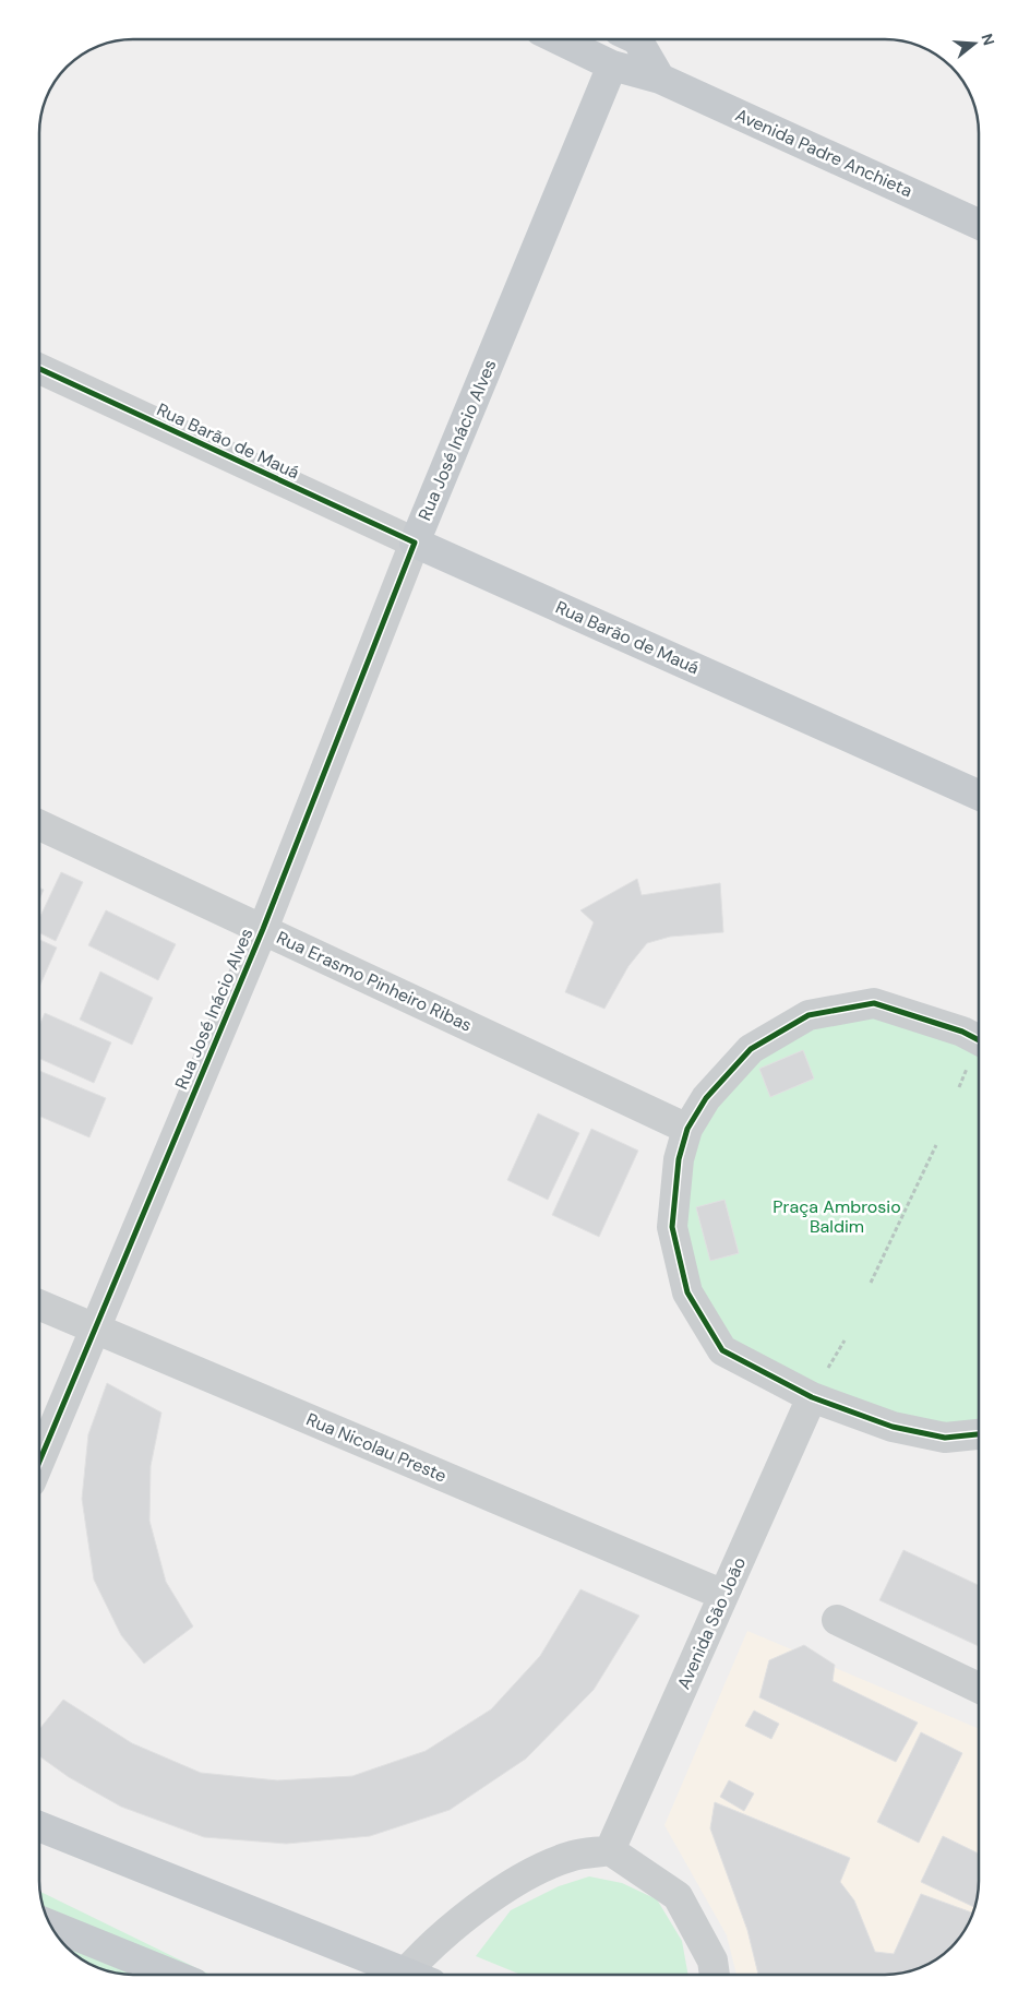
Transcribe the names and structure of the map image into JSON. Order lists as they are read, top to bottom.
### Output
{
  "streets": {
    "main road": ["Avenida Padre Anchieta", "Rua José Inácio Alves", "Rua Barão de Mauá"],
    "street": ["Rua Erasmo Pinheiro Ribas", "Rua Nicolau Preste", "Avenida São João"]
  },
  "crossings": [
    ["Avenida Padre Anchieta", "Rua José Inácio Alves"],
    ["Rua José Inácio Alves", "Rua Barão de Mauá"],
    ["Rua José Inácio Alves", "Rua Erasmo Pinheiro Ribas"],
    ["Rua José Inácio Alves", "Rua Nicolau Preste"],
    ["Rua Nicolau Preste", "Avenida São João"]
  ],
  "parks": ["Praça Ambrosio Baldim"],
  "north": "right"
}
